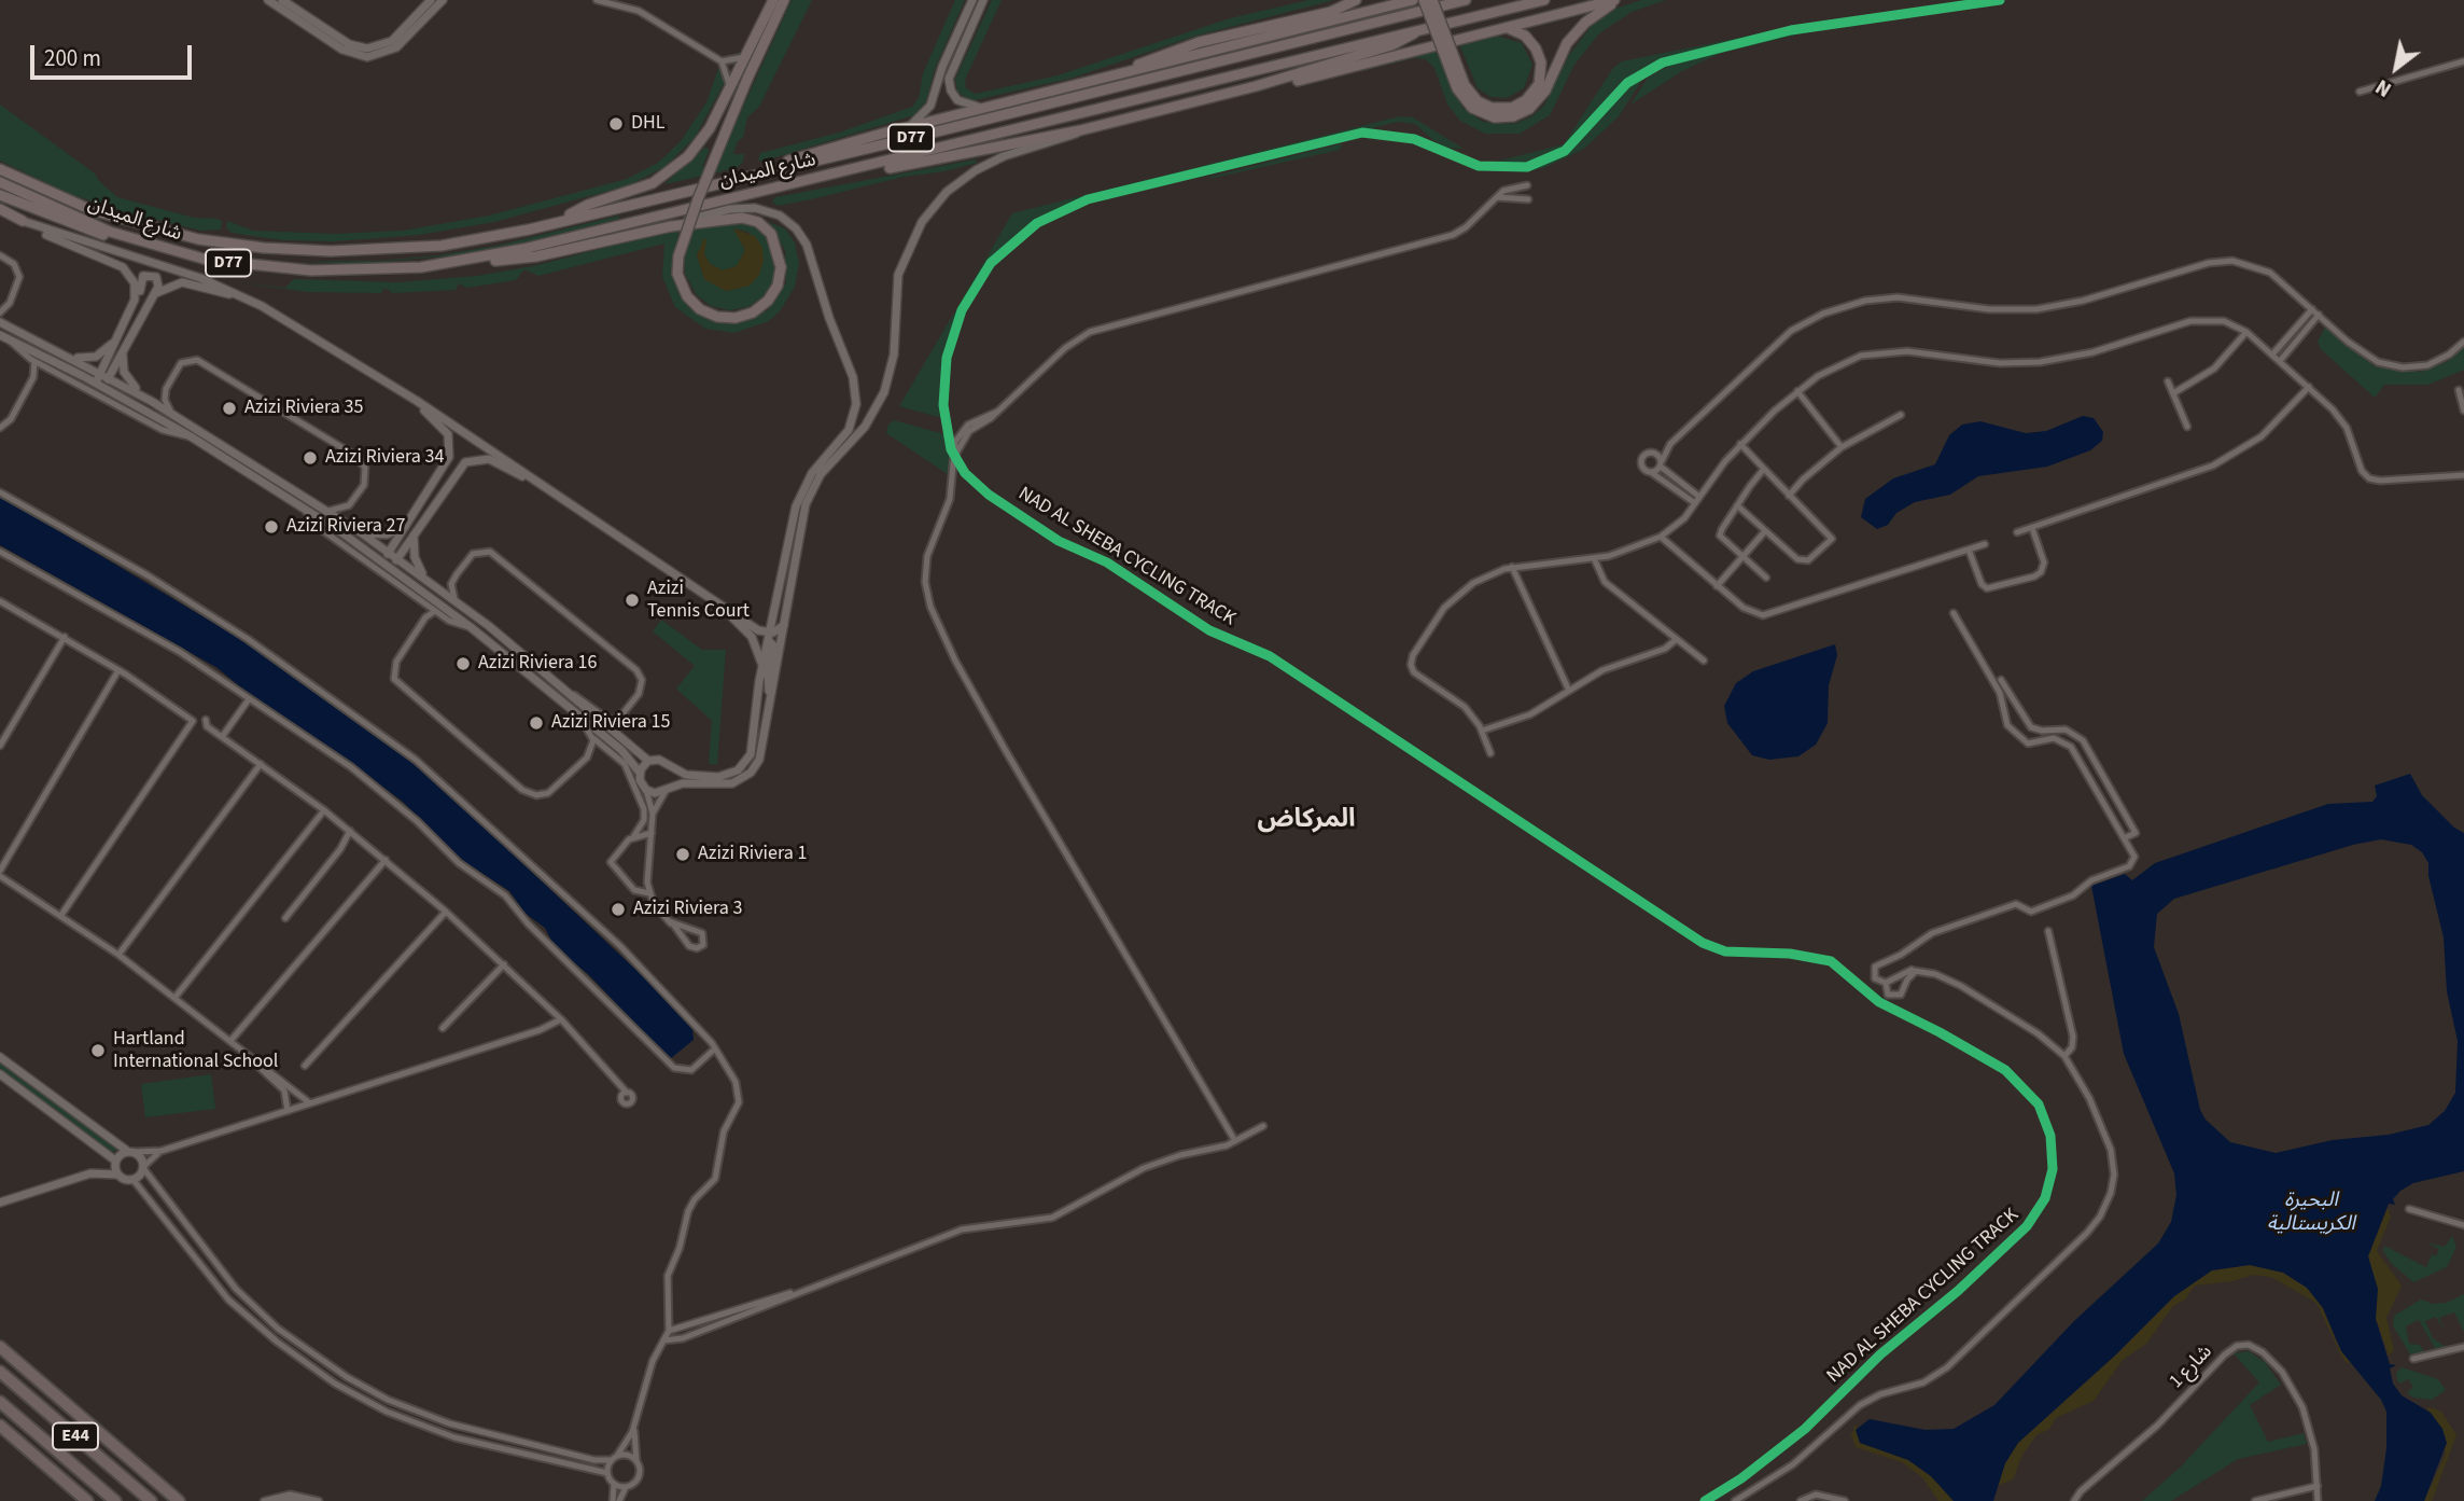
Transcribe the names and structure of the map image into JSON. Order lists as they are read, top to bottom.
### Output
{
  "streets": {
    "highway": ["E44"],
    "main road": ["D77", "شارع الميدان"],
    "street": ["شارع 1"],
    "cycle path": ["NAD AL SHEBA CYCLING TRACK"]
  },
  "districts": ["المركاض"],
  "water": ["البحيرة الكريستالية"],
  "places": [
    "DHL",
    "Azizi Riviera 35",
    "Azizi Riviera 34",
    "Azizi Riviera 27",
    "Azizi Tennis Court",
    "Azizi Riviera 16",
    "Azizi Riviera 15",
    "Azizi Riviera 1",
    "Azizi Riviera 3",
    "Hartland International School"
  ],
  "scale_bar": "200 m",
  "north": "bottom left"
}
